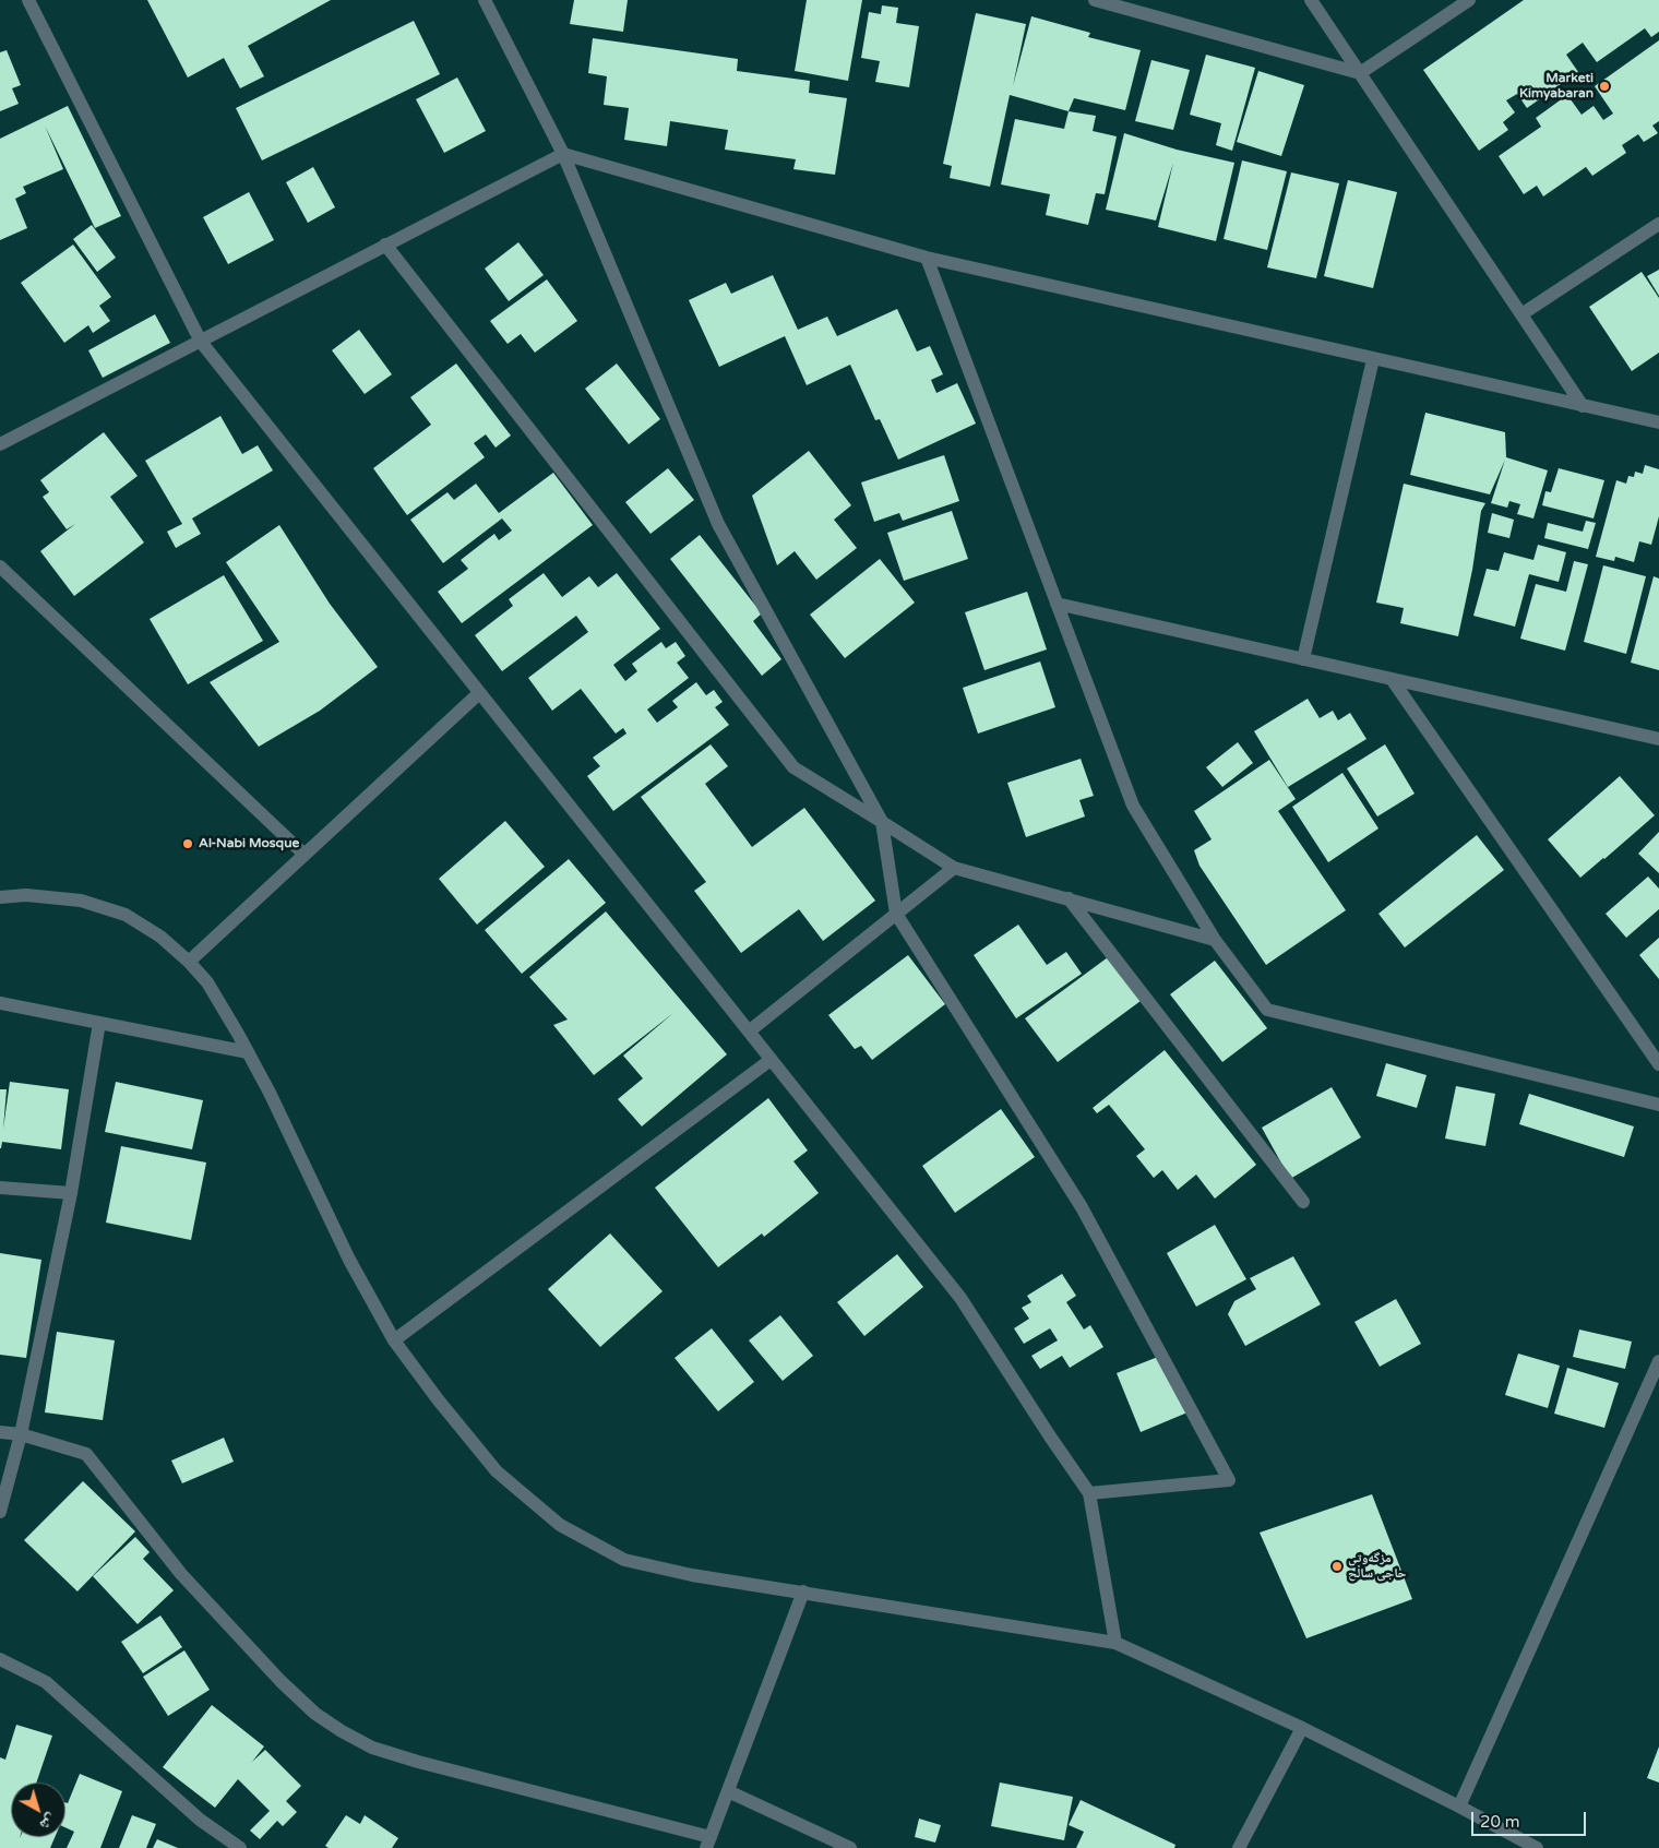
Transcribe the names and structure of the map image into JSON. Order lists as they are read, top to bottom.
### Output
{
  "places": ["Marketi Kimyabaran", "Al-Nabi Mosque", "مزگەوتی حاجی ساڵح"],
  "scale_bar": "20 m",
  "north": "bottom right"
}
